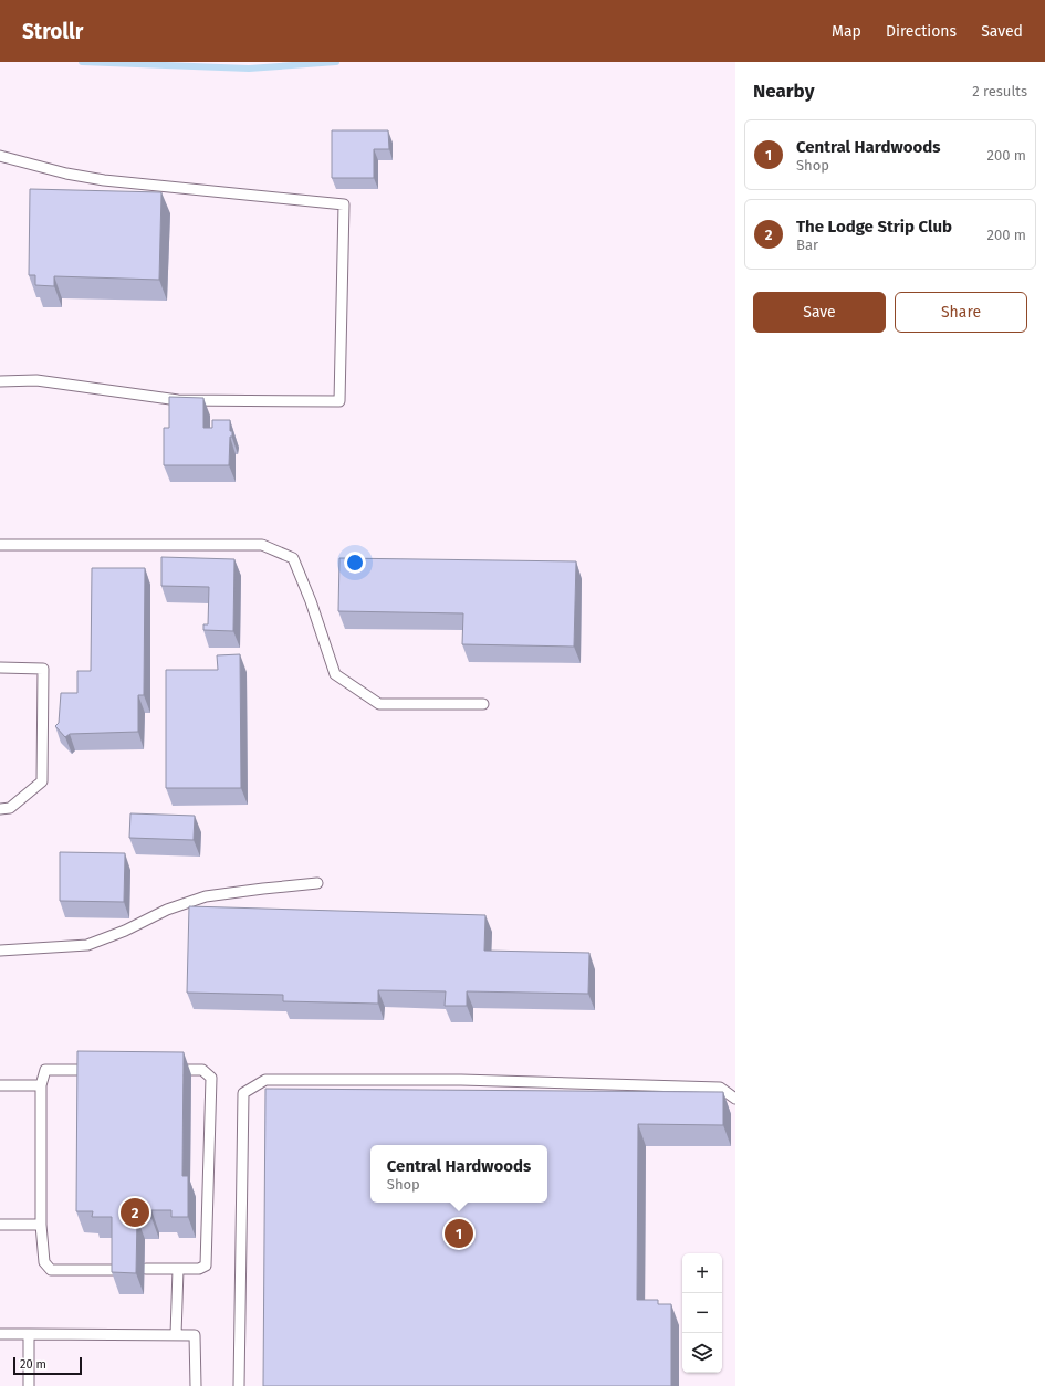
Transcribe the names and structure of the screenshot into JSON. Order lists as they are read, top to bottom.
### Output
{
  "scale_bar": "20 m",
  "page": {
    "header": "Strollr",
    "nav": ["Map", "Directions", "Saved"],
    "heading": ["Nearby", "2 results"],
    "list": [
      {
        "mark": "1",
        "name": "Central Hardwoods",
        "note": "Shop",
        "value": "200 m"
      },
      {
        "mark": "2",
        "name": "The Lodge Strip Club",
        "note": "Bar",
        "value": "200 m"
      }
    ],
    "buttons": ["Save", "Share"],
    "popup": ["Central Hardwoods", "Shop"],
    "pins": ["2", "1"],
    "map_buttons": ["+", "−"],
    "scale": "20 m"
  }
}
